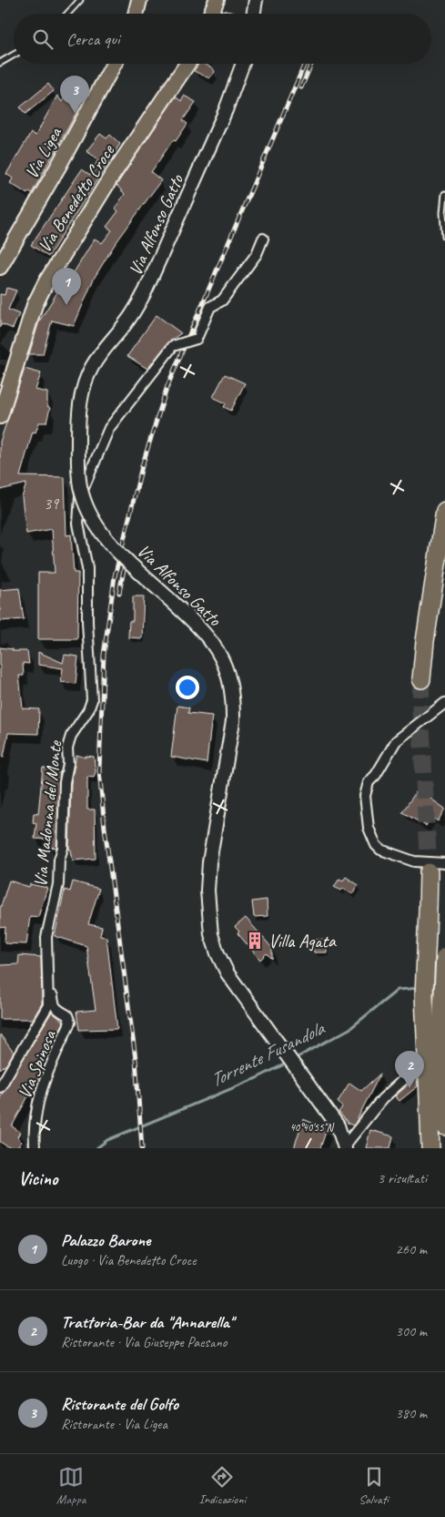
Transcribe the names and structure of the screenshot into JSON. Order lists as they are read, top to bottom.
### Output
{
  "streets": {
    "main road": ["Via Ligea", "Via Benedetto Croce", "Via Alfonso Gatto"],
    "street": ["Via Madonna del Monte", "Via Spinosa"]
  },
  "crossings": [
    ["Via Madonna del Monte", "Via Spinosa"]
  ],
  "water": ["Torrente Fusandola"],
  "places": {
    "building": ["Villa Agata"]
  },
  "house_numbers": ["39"],
  "page": {
    "search": "Cerca qui",
    "pins": ["3", "1", "2"],
    "heading": ["Vicino", "3 risultati"],
    "list": [
      {
        "mark": "1",
        "name": "Palazzo Barone",
        "note": "Luogo · Via Benedetto Croce",
        "value": "260 m"
      },
      {
        "mark": "2",
        "name": "Trattoria-Bar da \"Annarella\"",
        "note": "Ristorante · Via Giuseppe Paesano",
        "value": "300 m"
      },
      {
        "mark": "3",
        "name": "Ristorante del Golfo",
        "note": "Ristorante · Via Ligea",
        "value": "380 m"
      }
    ],
    "nav": ["Mappa", "Indicazioni", "Salvati"]
  },
  "coordinates": ["40°40'55\"N"]
}
